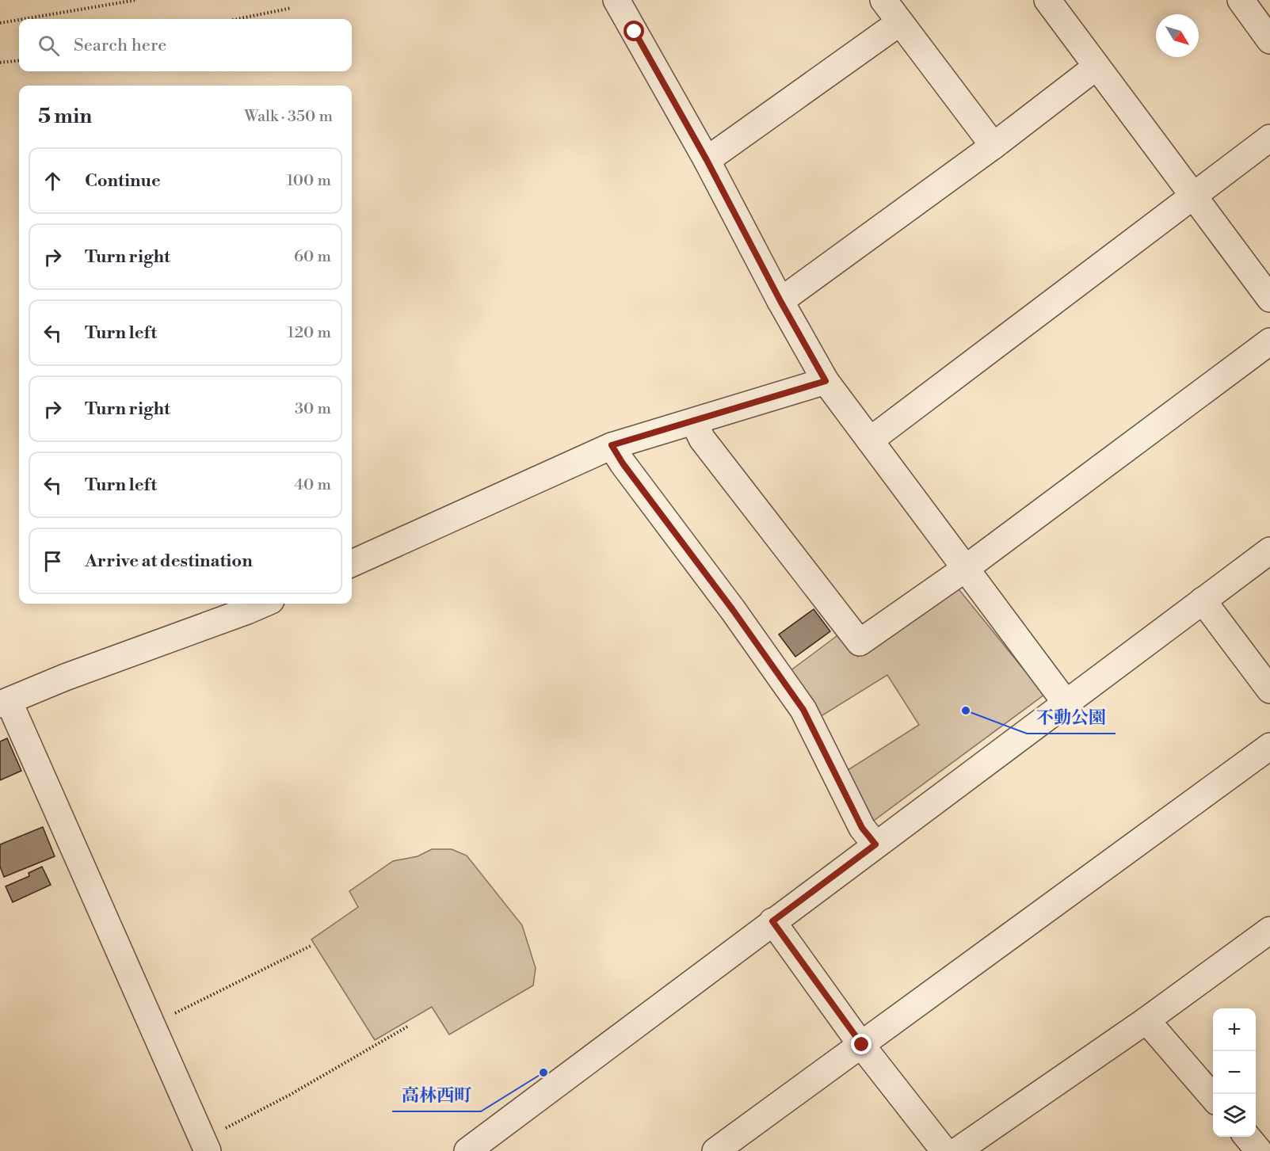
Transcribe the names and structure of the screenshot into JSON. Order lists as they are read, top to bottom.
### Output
{
  "places": ["不動公園", "高林西町"],
  "north": "bottom right",
  "page": {
    "search": "Search here",
    "heading": ["5 min", "Walk · 350 m"],
    "list": [
      ["Continue", "100 m"],
      ["Turn right", "60 m"],
      ["Turn left", "120 m"],
      ["Turn right", "30 m"],
      ["Turn left", "40 m"],
      "Arrive at destination"
    ],
    "map_buttons": ["+", "−"]
  }
}
